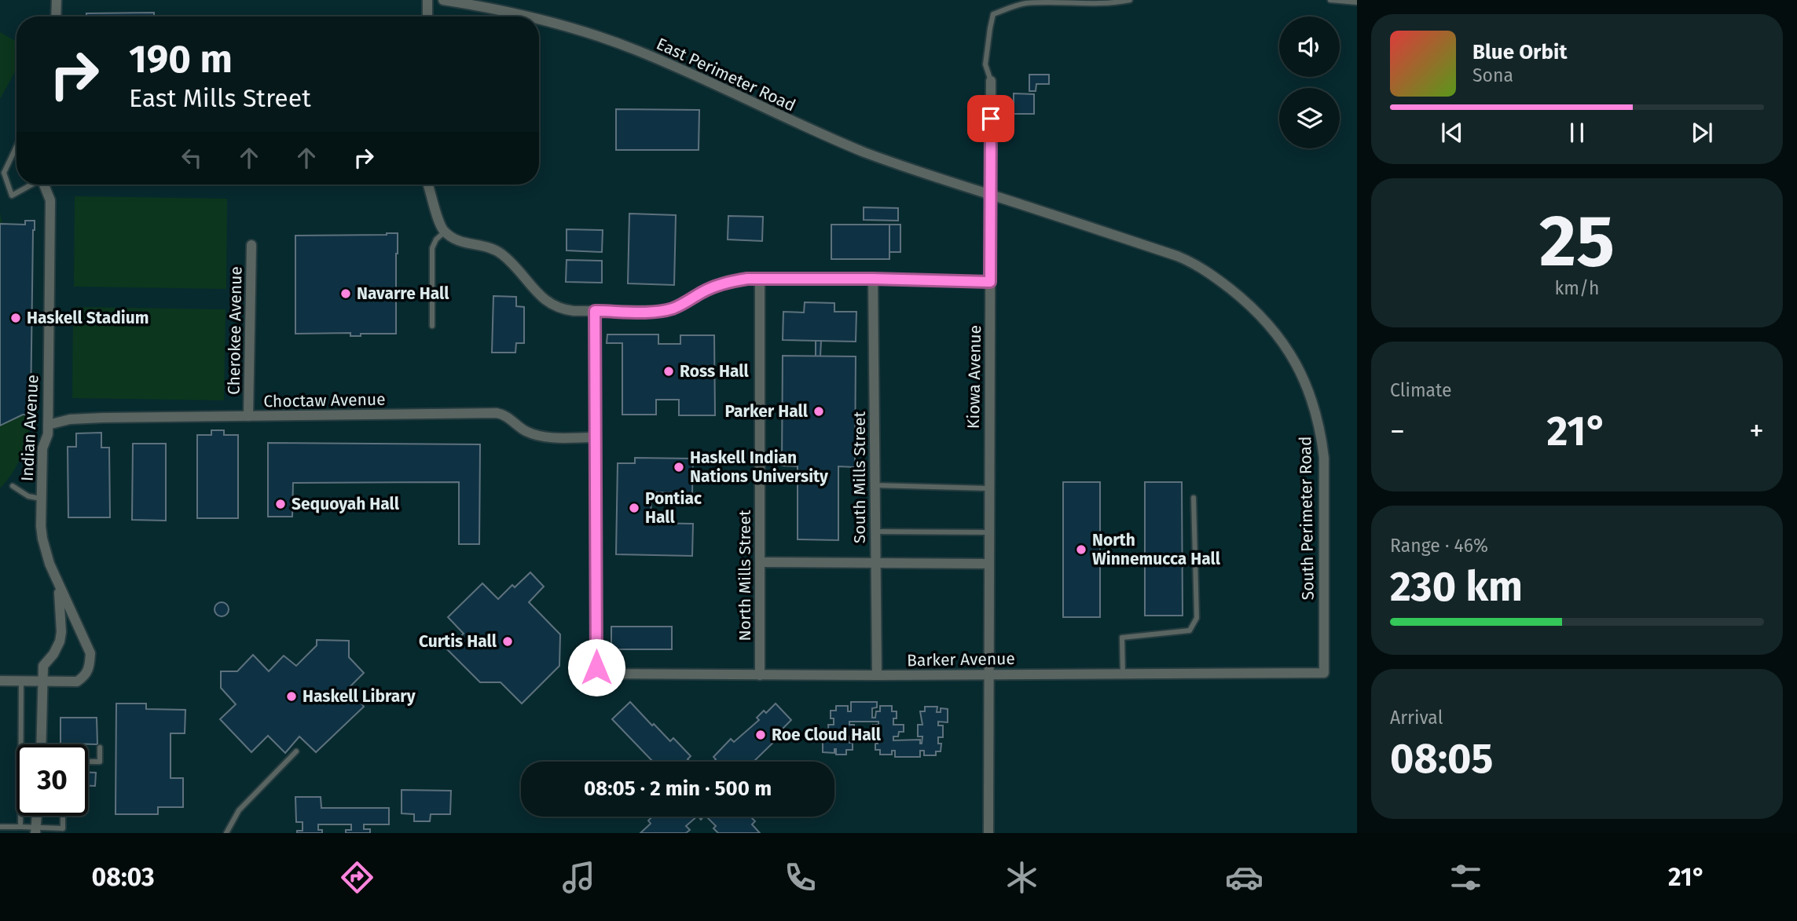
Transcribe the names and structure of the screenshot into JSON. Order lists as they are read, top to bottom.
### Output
{
  "streets": {
    "street": [
      "East Perimeter Road",
      "Cherokee Avenue",
      "Kiowa Avenue",
      "Choctaw Avenue",
      "Indian Avenue",
      "South Mills Street",
      "South Perimeter Road",
      "North Mills Street",
      "Barker Avenue"
    ]
  },
  "crossings": [
    ["East Perimeter Road", "Kiowa Avenue"],
    ["East Perimeter Road", "South Perimeter Road"],
    ["Cherokee Avenue", "Choctaw Avenue"],
    ["Kiowa Avenue", "South Perimeter Road"],
    ["Kiowa Avenue", "Barker Avenue"],
    ["Choctaw Avenue", "Indian Avenue"],
    ["Choctaw Avenue", "Barker Avenue"],
    ["South Mills Street", "Barker Avenue"],
    ["South Perimeter Road", "Barker Avenue"],
    ["North Mills Street", "Barker Avenue"]
  ],
  "places": [
    "Navarre Hall",
    "Haskell Stadium",
    "Ross Hall",
    "Parker Hall",
    "Haskell Indian Nations University",
    "Sequoyah Hall",
    "Pontiac Hall",
    "North Winnemucca Hall",
    "Curtis Hall",
    "Haskell Library",
    "Roe Cloud Hall"
  ],
  "page": {
    "turn": ["190 m", "East Mills Street"],
    "song": ["Blue Orbit", "Sona"],
    "tile": [
      ["25", "km/h"],
      "Climate",
      ["Range · 46%", "230 km"],
      ["Arrival", "08:05"]
    ],
    "heat": ["−", "21°", "+"],
    "limit": "30",
    "trip": "08:05 · 2 min · 500 m",
    "tabs": ["08:03", "21°"]
  }
}
